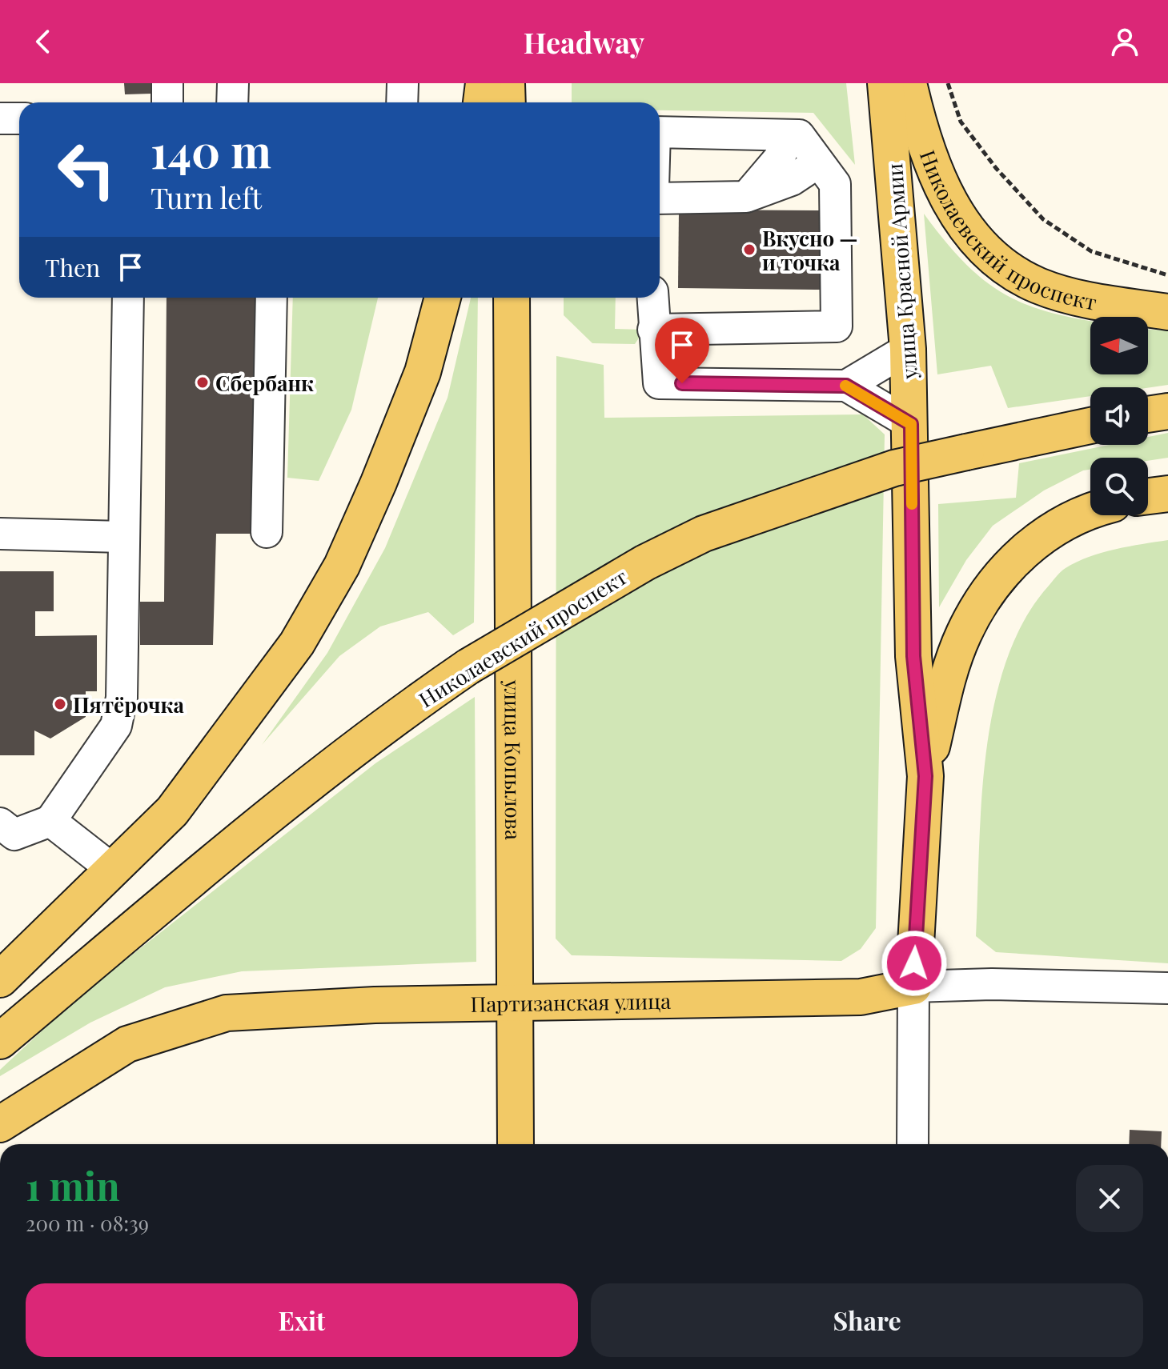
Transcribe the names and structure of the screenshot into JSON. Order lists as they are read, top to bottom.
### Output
{
  "streets": {
    "main road": [
      "Николаевский проспект",
      "улица Красной Армии",
      "улица Копылова",
      "Партизанская улица"
    ]
  },
  "crossings": [
    ["улица Красной Армии", "Партизанская улица"],
    ["улица Копылова", "Партизанская улица"]
  ],
  "places": ["Вкусно — и точка", "Сбербанк", "Пятёрочка"],
  "north": "left",
  "page": {
    "header": "Headway",
    "turn": ["140 m", "Turn left"],
    "then": "Then",
    "heading": ["1 min", "200 m · 08:39"],
    "buttons": ["Exit", "Share"]
  }
}
